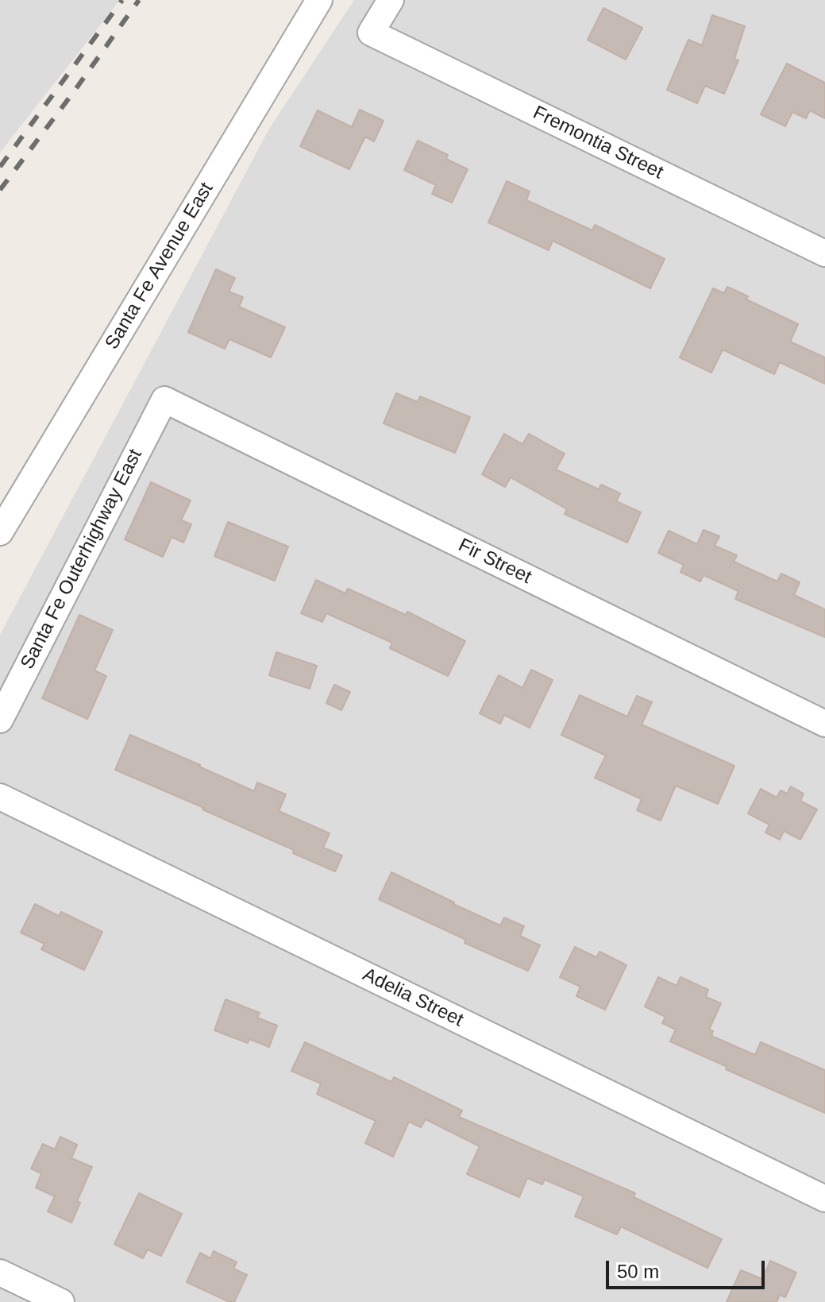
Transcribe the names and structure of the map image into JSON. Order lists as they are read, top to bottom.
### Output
{
  "streets": {
    "street": [
      "Fremontia Street",
      "Santa Fe Avenue East",
      "Santa Fe Outerhighway East",
      "Fir Street",
      "Adelia Street"
    ]
  },
  "crossings": [
    ["Santa Fe Outerhighway East", "Fir Street"]
  ],
  "scale_bar": "50 m"
}
